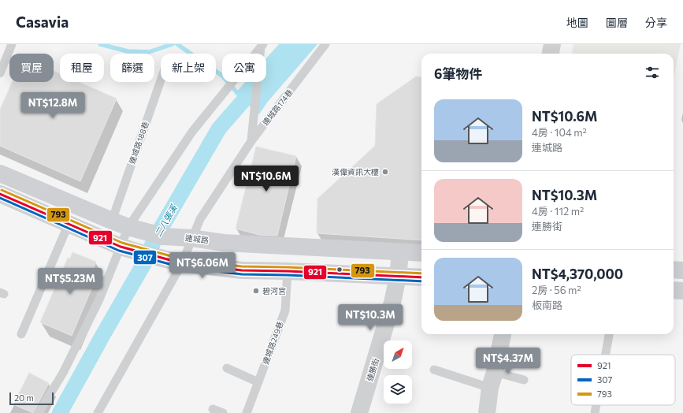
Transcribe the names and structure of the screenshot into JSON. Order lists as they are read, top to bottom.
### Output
{
  "streets": {
    "main road": ["連城路"],
    "street": ["連勝街"],
    "lane": ["連城路174巷", "連城路188巷", "連城路249巷"]
  },
  "crossings": [
    ["連城路174巷", "連城路"],
    ["連城路188巷", "連城路"],
    ["連城路", "連勝街"]
  ],
  "water": ["二八張溪"],
  "places": ["漢偉資訊大樓", "碧河宮"],
  "lines": ["transit line 793", "transit line 921", "transit line 307"],
  "legend": ["921", "307", "793"],
  "scale_bar": "20 m",
  "north": "top right",
  "page": {
    "header": "Casavia",
    "nav": ["地圖", "圖層", "分享"],
    "chip": [
      "買屋",
      "租屋",
      "篩選",
      "新上架",
      "公寓"
    ],
    "heading": "6筆物件",
    "list": [
      {
        "name": "NT$10.6M",
        "note": "4房 · 104 m² · 連城路"
      },
      {
        "name": "NT$10.3M",
        "note": "4房 · 112 m² · 連勝街"
      },
      {
        "name": "NT$4,370,000",
        "note": "2房 · 56 m² · 板南路"
      }
    ],
    "price": [
      "NT$12.8M",
      "NT$10.6M",
      "NT$6.06M",
      "NT$5.23M",
      "NT$10.3M",
      "NT$4.37M"
    ],
    "scale": "20 m"
  }
}
